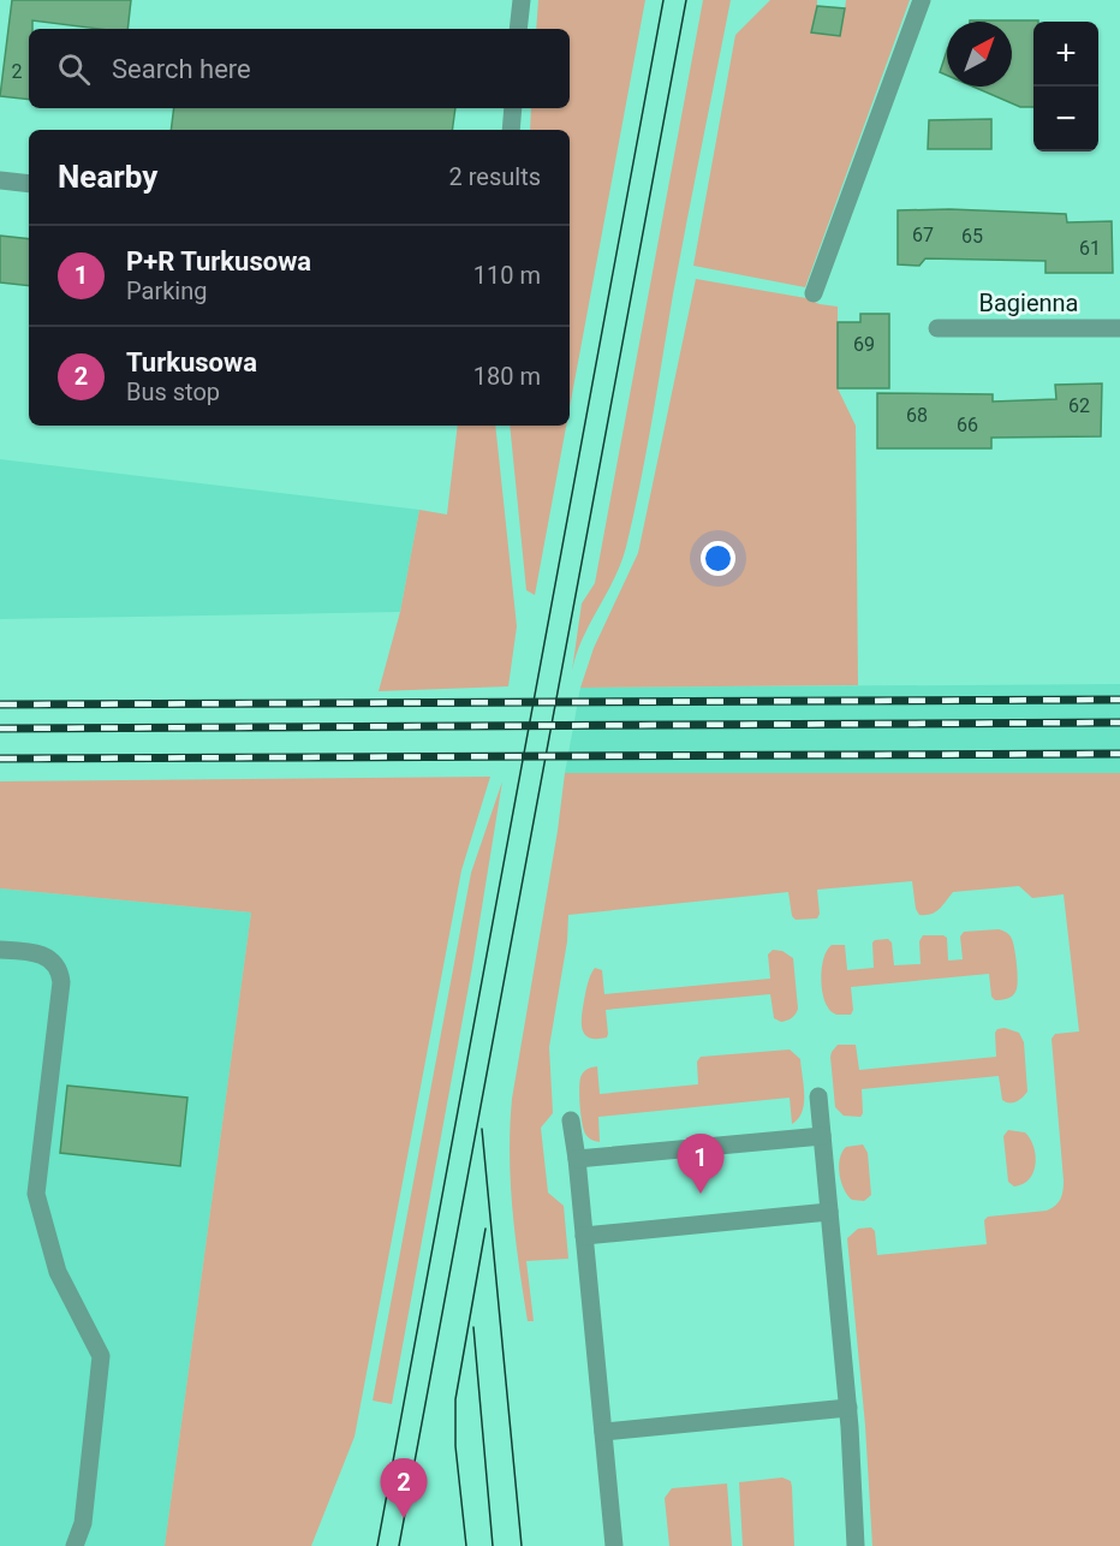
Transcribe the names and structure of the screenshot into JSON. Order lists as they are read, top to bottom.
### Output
{
  "streets": {
    "street": ["Bagienna"]
  },
  "house_numbers": [
    "2",
    "67",
    "65",
    "61",
    "69",
    "62",
    "68",
    "66"
  ],
  "north": "top right",
  "page": {
    "map_buttons": ["+", "−"],
    "search": "Search here",
    "heading": ["Nearby", "2 results"],
    "list": [
      {
        "mark": "1",
        "name": "P+R Turkusowa",
        "note": "Parking",
        "value": "110 m"
      },
      {
        "mark": "2",
        "name": "Turkusowa",
        "note": "Bus stop",
        "value": "180 m"
      }
    ],
    "pins": ["1", "2"]
  }
}
